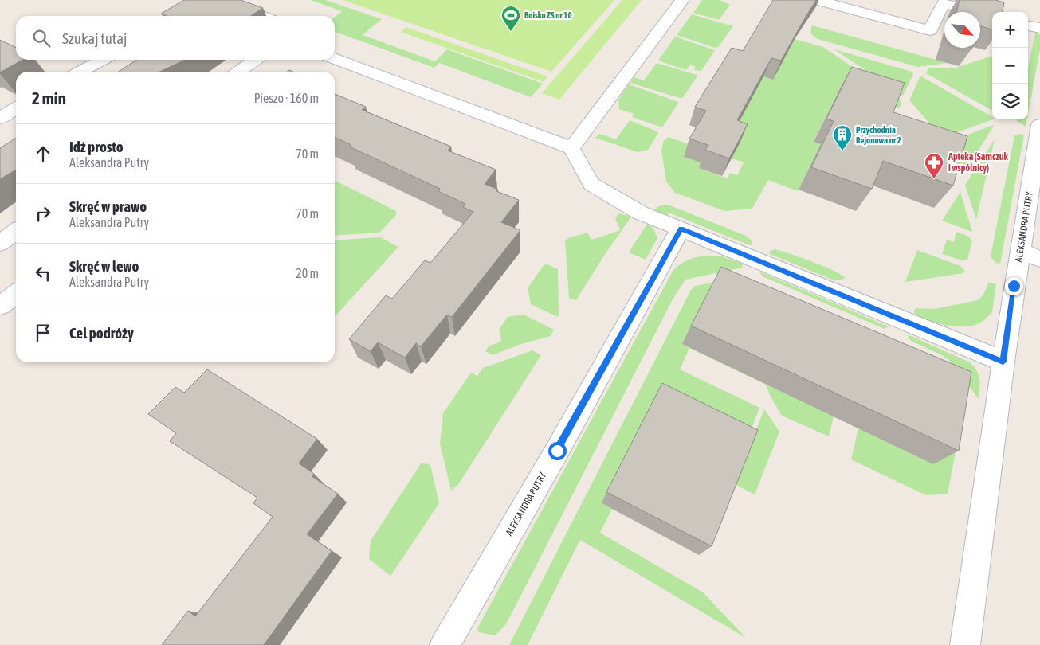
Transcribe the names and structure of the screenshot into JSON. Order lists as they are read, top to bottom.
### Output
{
  "streets": {
    "street": ["ALEKSANDRA PUTRY"]
  },
  "places": {
    "sports": ["Boisko ZS nr 10"],
    "building": ["Przychodnia Rejonowa nr 2"],
    "pharmacy": ["Apteka (Samczuk i wspólnicy)"]
  },
  "north": "bottom right",
  "page": {
    "map_buttons": ["+", "−"],
    "search": "Szukaj tutaj",
    "heading": ["2 min", "Pieszo · 160 m"],
    "list": [
      ["Idź prosto", "Aleksandra Putry", "70 m"],
      ["Skręć w prawo", "Aleksandra Putry", "70 m"],
      ["Skręć w lewo", "Aleksandra Putry", "20 m"],
      "Cel podróży"
    ]
  }
}
